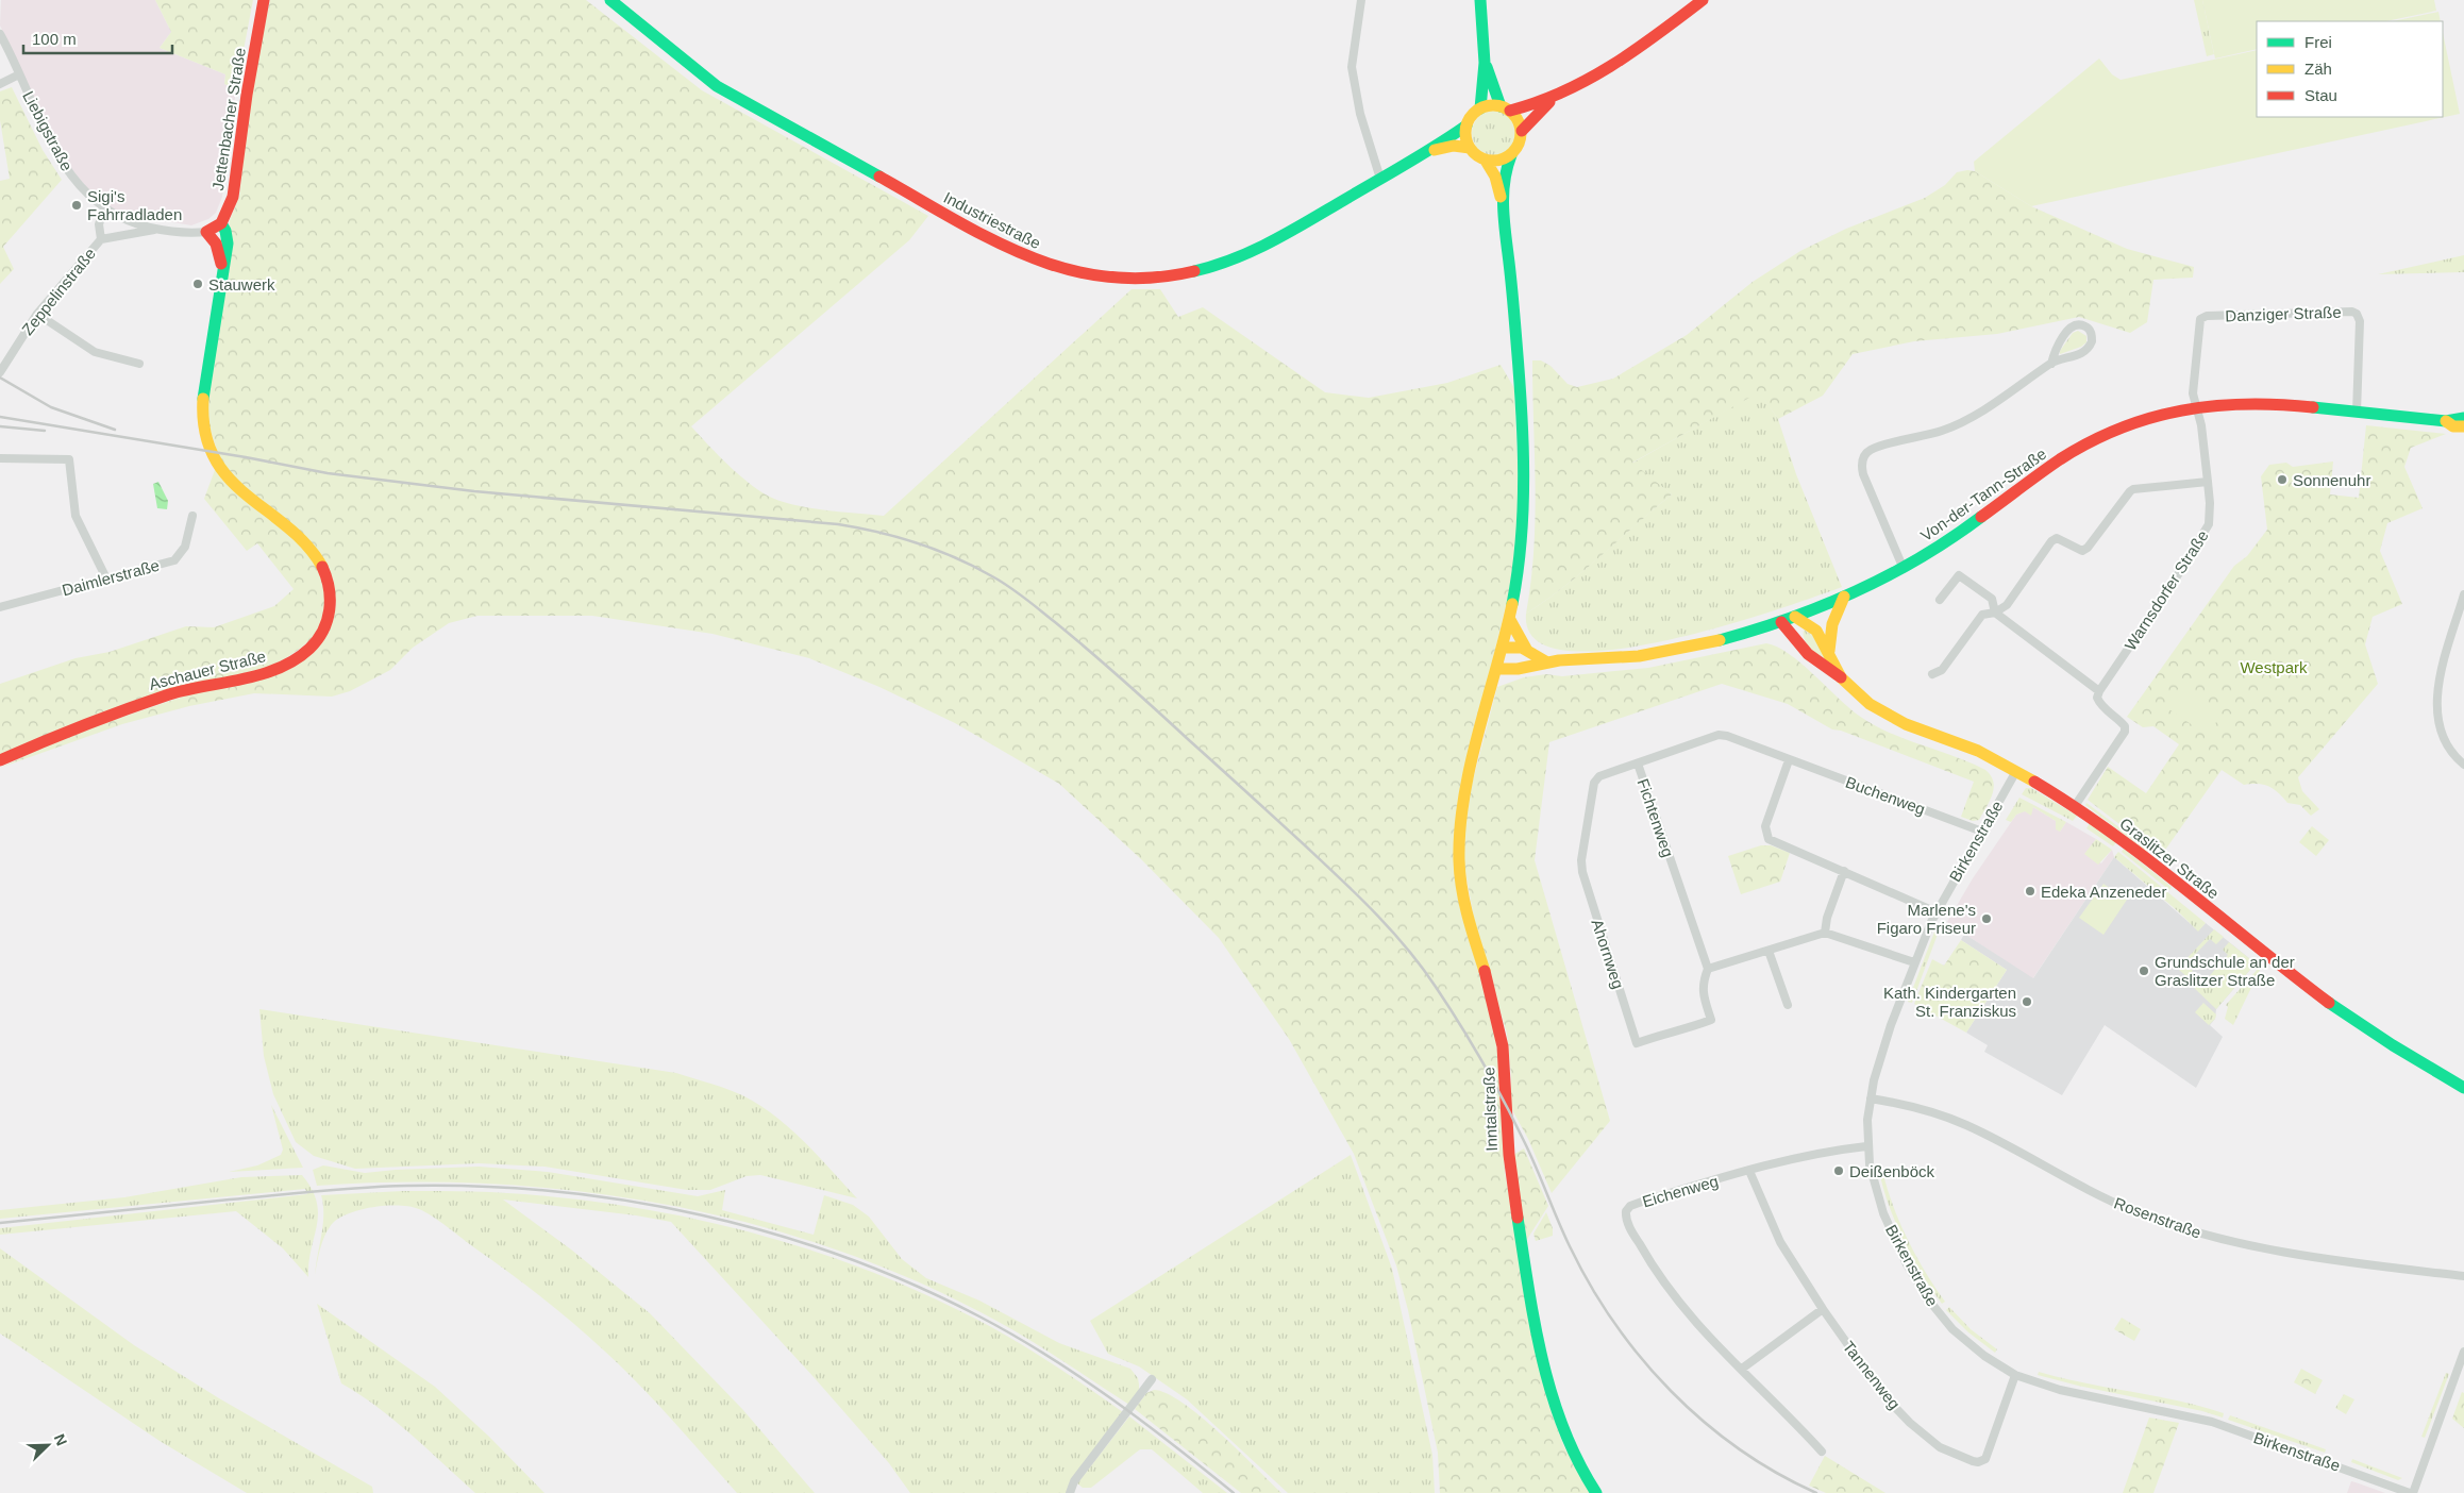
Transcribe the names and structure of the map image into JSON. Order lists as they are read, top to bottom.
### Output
{
  "streets": {
    "street": [
      "Jettenbacher Straße",
      "Liebigstraße",
      "Industriestraße",
      "Zeppelinstraße",
      "Danziger Straße",
      "Von-der-Tann-Straße",
      "Daimlerstraße",
      "Warnsdorfer Straße",
      "Aschauer Straße",
      "Buchenweg",
      "Fichtenweg",
      "Birkenstraße",
      "Graslitzer Straße",
      "Ahornweg",
      "Inntalstraße",
      "Eichenweg",
      "Rosenstraße",
      "Tannenweg"
    ]
  },
  "crossings": [
    ["Jettenbacher Straße", "Aschauer Straße"],
    ["Liebigstraße", "Zeppelinstraße"],
    ["Liebigstraße", "Aschauer Straße"],
    ["Danziger Straße", "Von-der-Tann-Straße"],
    ["Danziger Straße", "Warnsdorfer Straße"],
    ["Von-der-Tann-Straße", "Warnsdorfer Straße"],
    ["Von-der-Tann-Straße", "Graslitzer Straße"],
    ["Von-der-Tann-Straße", "Inntalstraße"],
    ["Buchenweg", "Fichtenweg"],
    ["Buchenweg", "Birkenstraße"],
    ["Fichtenweg", "Ahornweg"],
    ["Birkenstraße", "Graslitzer Straße"],
    ["Birkenstraße", "Eichenweg"],
    ["Birkenstraße", "Rosenstraße"],
    ["Birkenstraße", "Tannenweg"],
    ["Eichenweg", "Tannenweg"]
  ],
  "parks": ["Westpark"],
  "places": [
    "Sigi's Fahrradladen",
    "Stauwerk",
    "Sonnenuhr",
    "Edeka Anzeneder",
    "Marlene's Figaro Friseur",
    "Grundschule an der Graslitzer Straße",
    "Kath. Kindergarten St. Franziskus",
    "Deißenböck"
  ],
  "legend": ["Frei", "Zäh", "Stau"],
  "scale_bar": "100 m",
  "north": "top right"
}
